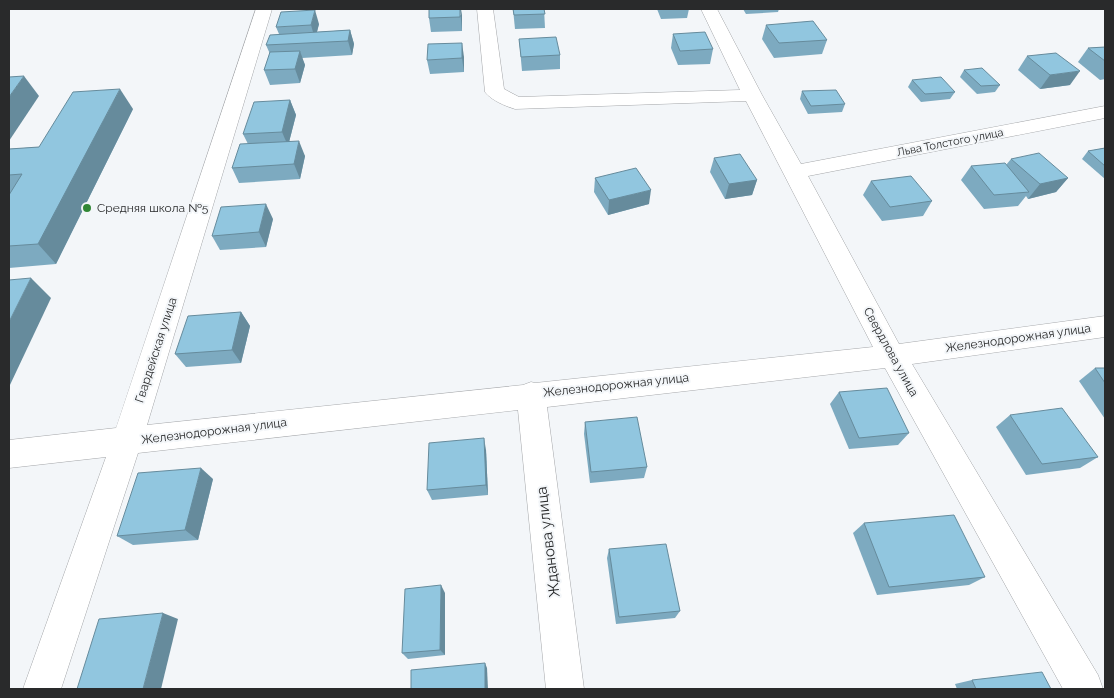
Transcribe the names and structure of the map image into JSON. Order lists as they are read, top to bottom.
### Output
{
  "streets": {
    "street": [
      "Льва Толстого улица",
      "Железнодорожная улица",
      "Гвардейская улица",
      "Свердлова улица",
      "Жданова улица"
    ]
  },
  "crossings": [
    ["Льва Толстого улица", "Свердлова улица"],
    ["Железнодорожная улица", "Гвардейская улица"],
    ["Железнодорожная улица", "Свердлова улица"],
    ["Железнодорожная улица", "Жданова улица"]
  ],
  "places": ["Средняя школа №5"]
}
